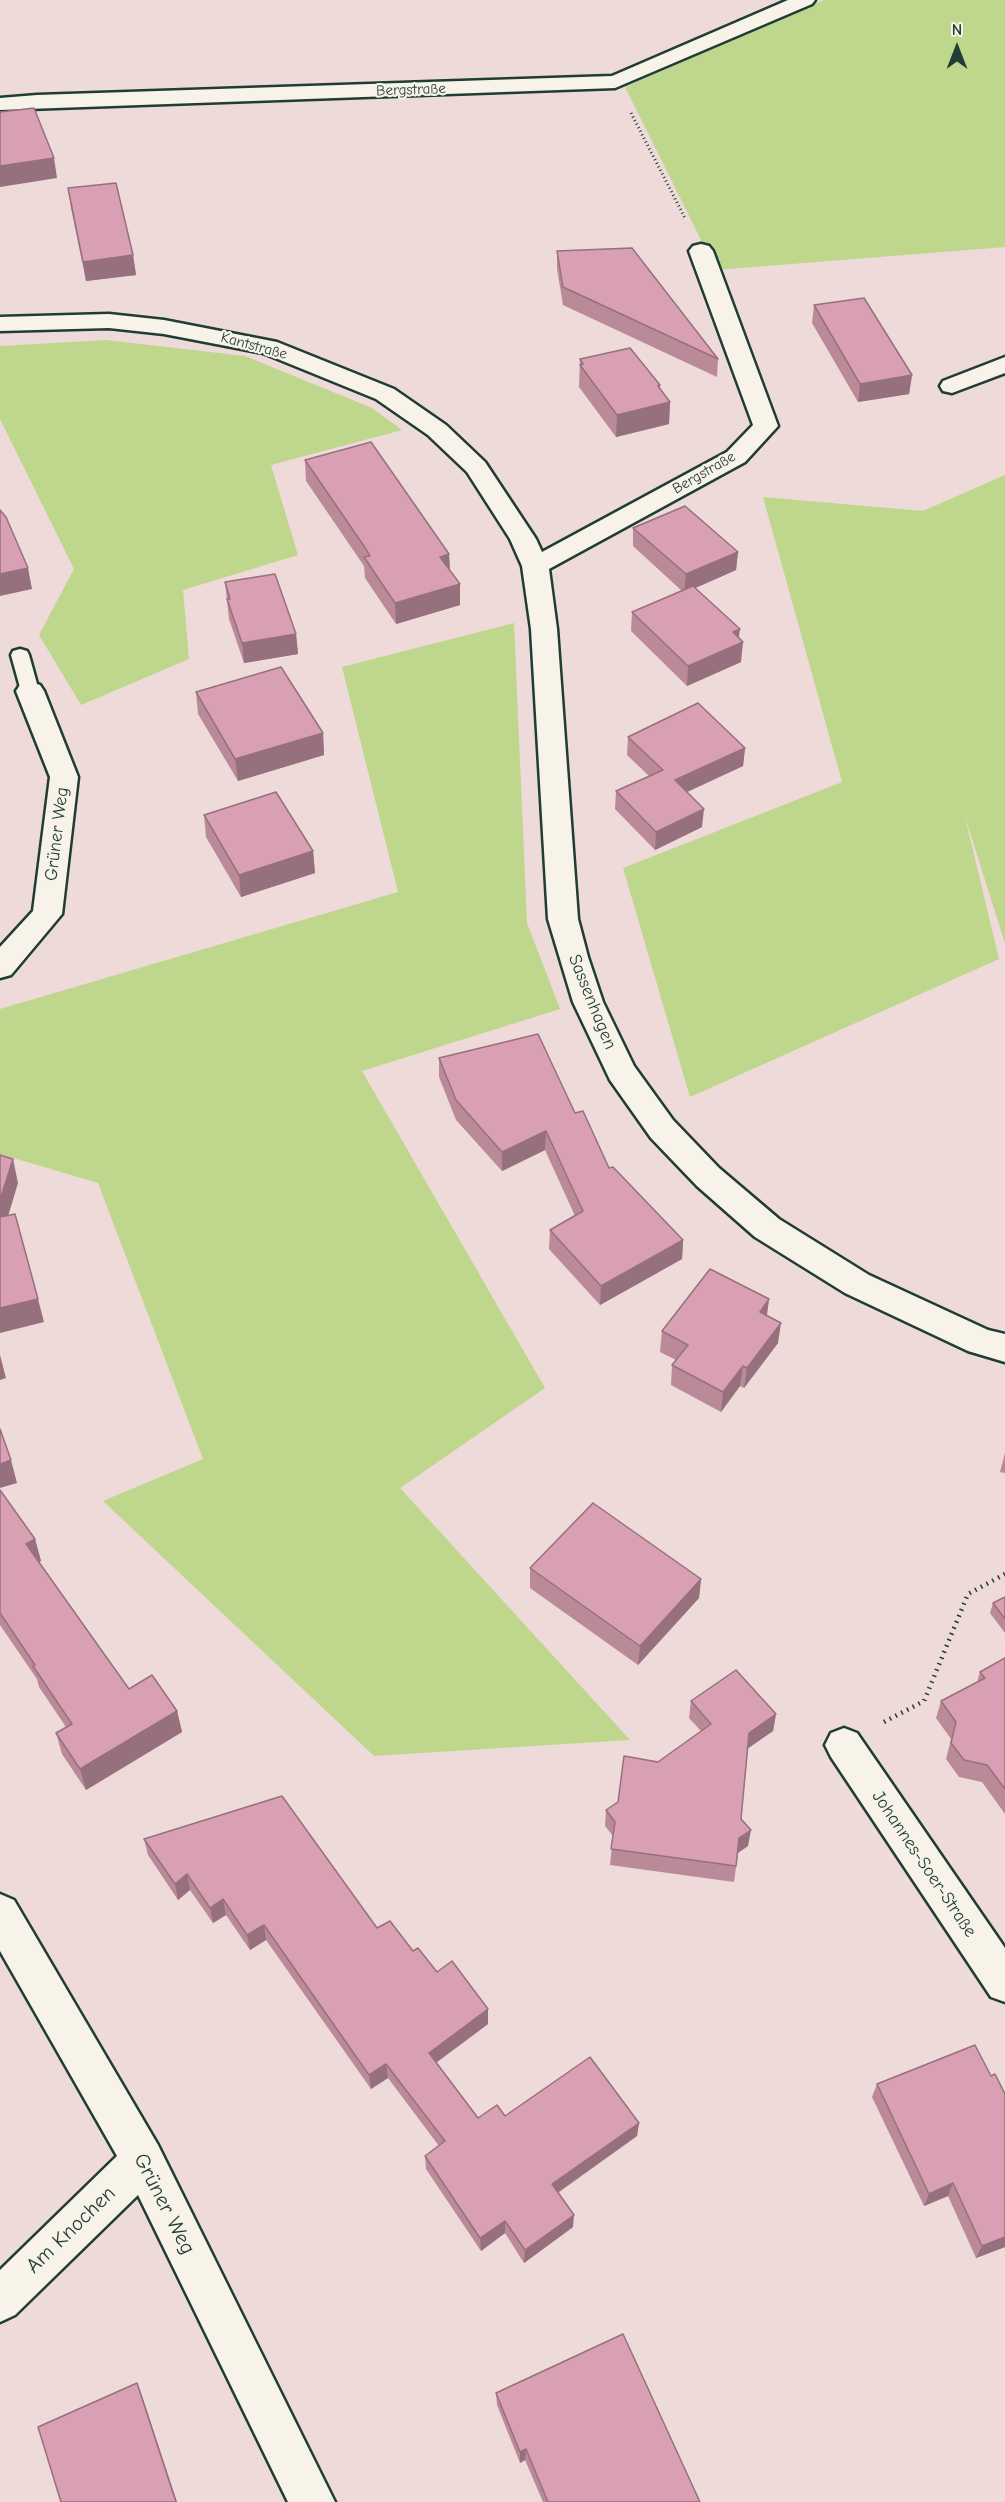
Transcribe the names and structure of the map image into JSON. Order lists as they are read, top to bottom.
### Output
{
  "streets": {
    "street": [
      "Bergstraße",
      "Kantstraße",
      "Grüner Weg",
      "Sassenhagen",
      "Johannes-Soer-Straße",
      "Am Knochen"
    ]
  },
  "crossings": [
    ["Bergstraße", "Sassenhagen"],
    ["Kantstraße", "Sassenhagen"],
    ["Grüner Weg", "Am Knochen"]
  ],
  "north": "top"
}
